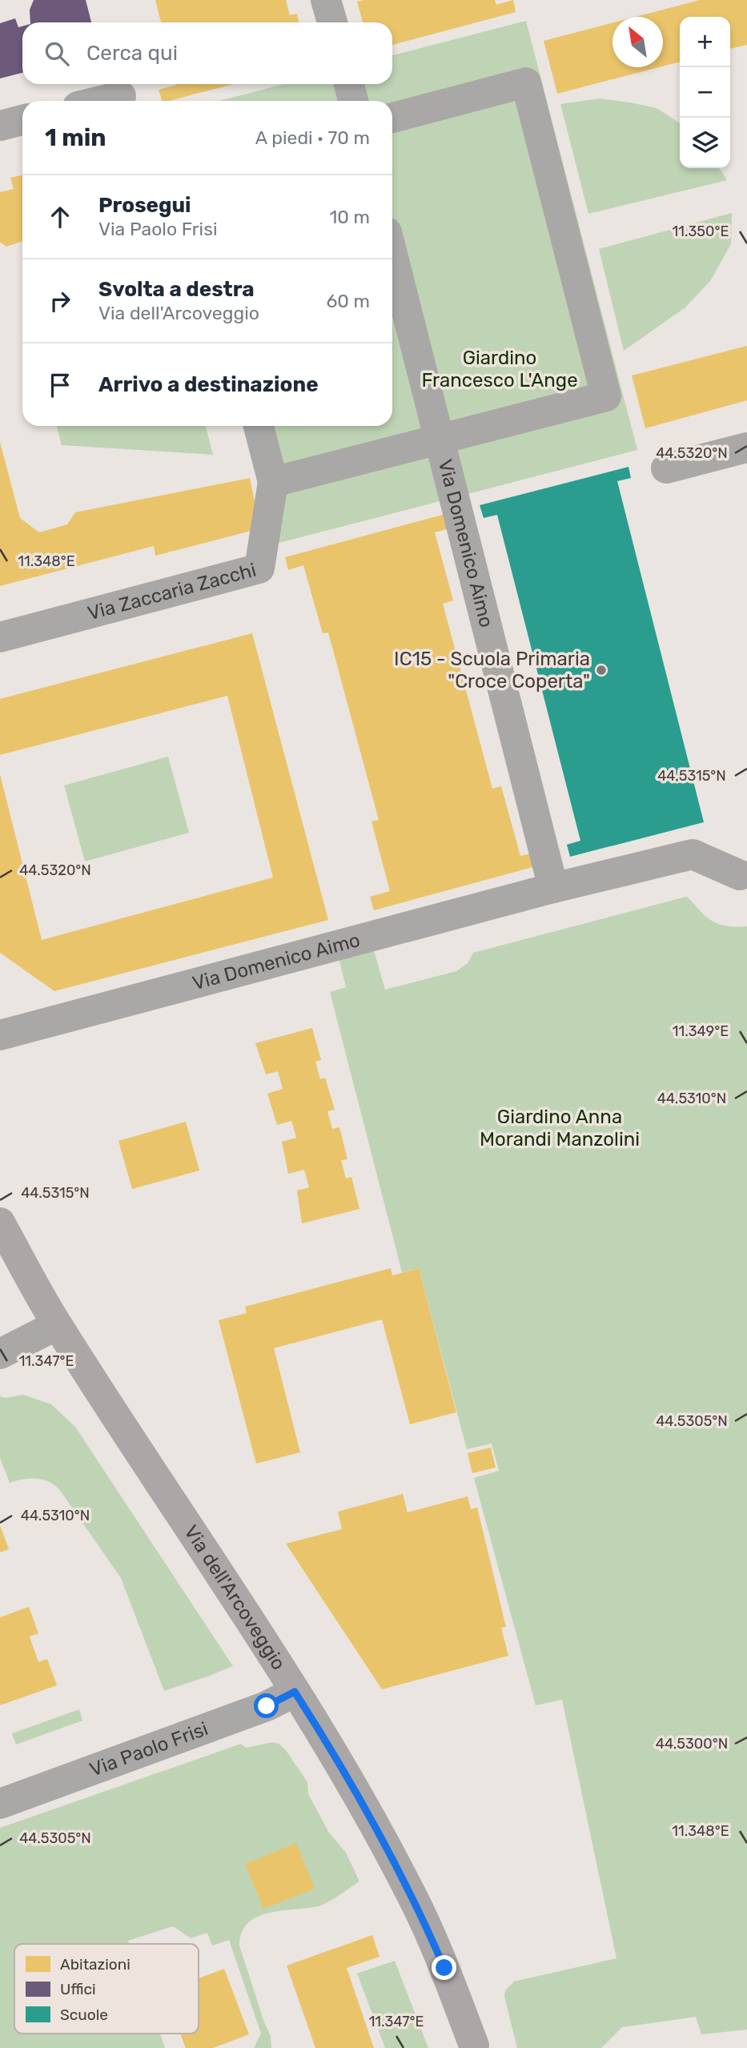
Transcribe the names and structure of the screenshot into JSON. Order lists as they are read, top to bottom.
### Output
{
  "streets": {
    "street": [
      "Via Domenico Aimo",
      "Via Zaccaria Zacchi",
      "Via dell'Arcoveggio",
      "Via Paolo Frisi"
    ]
  },
  "crossings": [
    ["Via dell'Arcoveggio", "Via Paolo Frisi"]
  ],
  "parks": ["Giardino Francesco L'Ange", "Giardino Anna Morandi Manzolini"],
  "places": ["IC15 - Scuola Primaria \"Croce Coperta\""],
  "legend": ["Abitazioni", "Uffici", "Scuole"],
  "north": "top left",
  "page": {
    "map_buttons": ["+", "−"],
    "search": "Cerca qui",
    "heading": ["1 min", "A piedi · 70 m"],
    "list": [
      ["Prosegui", "Via Paolo Frisi", "10 m"],
      ["Svolta a destra", "Via dell'Arcoveggio", "60 m"],
      "Arrivo a destinazione"
    ]
  },
  "coordinates": [
    "11.350°E",
    "44.5320°N",
    "11.348°E",
    "44.5315°N",
    "11.349°E",
    "44.5310°N",
    "11.347°E",
    "44.5305°N",
    "44.5300°N"
  ]
}
